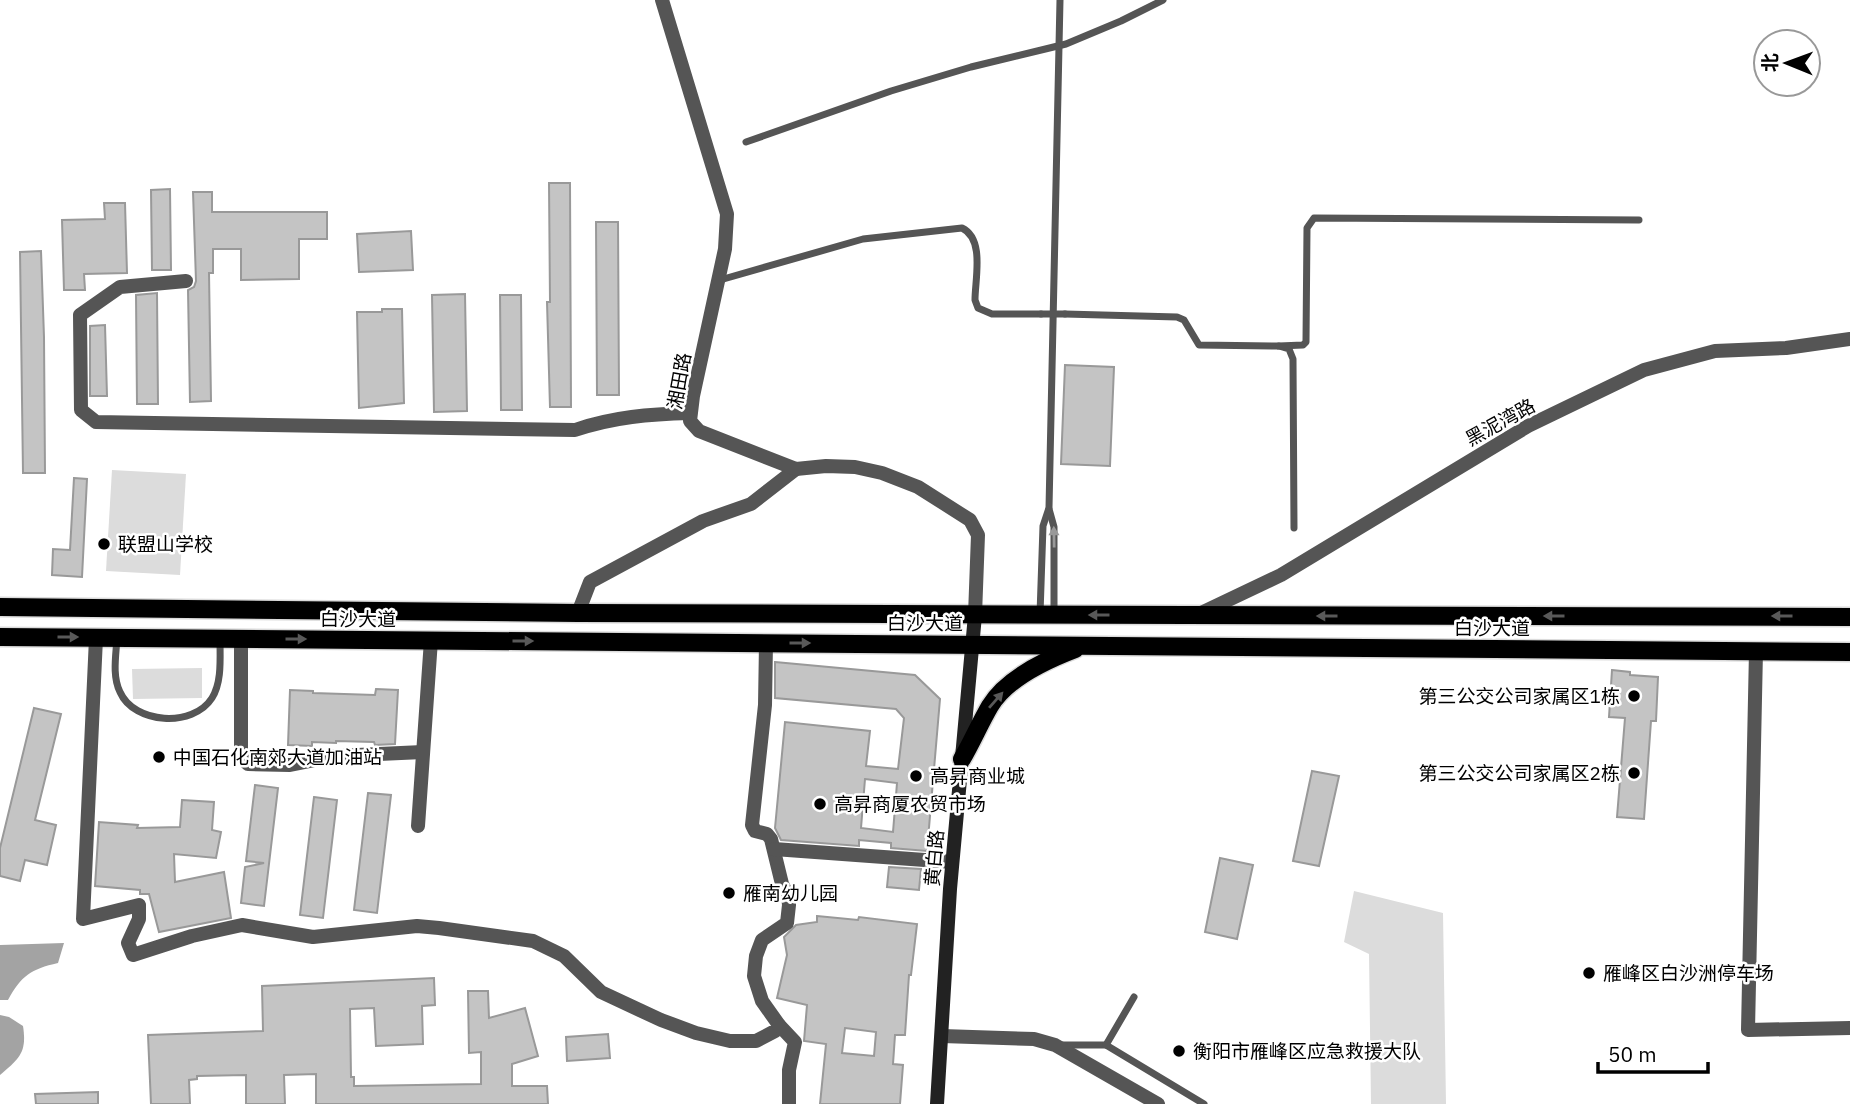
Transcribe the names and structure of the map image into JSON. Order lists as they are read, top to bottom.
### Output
{
  "streets": {
    "main road": ["白沙大道", "黄白路"],
    "street": ["湘田路", "黑泥湾路"]
  },
  "crossings": [
    ["湘田路", "白沙大道"],
    ["湘田路", "黄白路"],
    ["黑泥湾路", "白沙大道"],
    ["白沙大道", "黄白路"]
  ],
  "places": [
    "联盟山学校",
    "第三公交公司家属区1栋",
    "中国石化南郊大道加油站",
    "第三公交公司家属区2栋",
    "高昇商业城",
    "高昇商厦农贸市场",
    "雁南幼儿园",
    "雁峰区白沙洲停车场",
    "衡阳市雁峰区应急救援大队"
  ],
  "scale_bar": "50 m",
  "north": "left"
}
